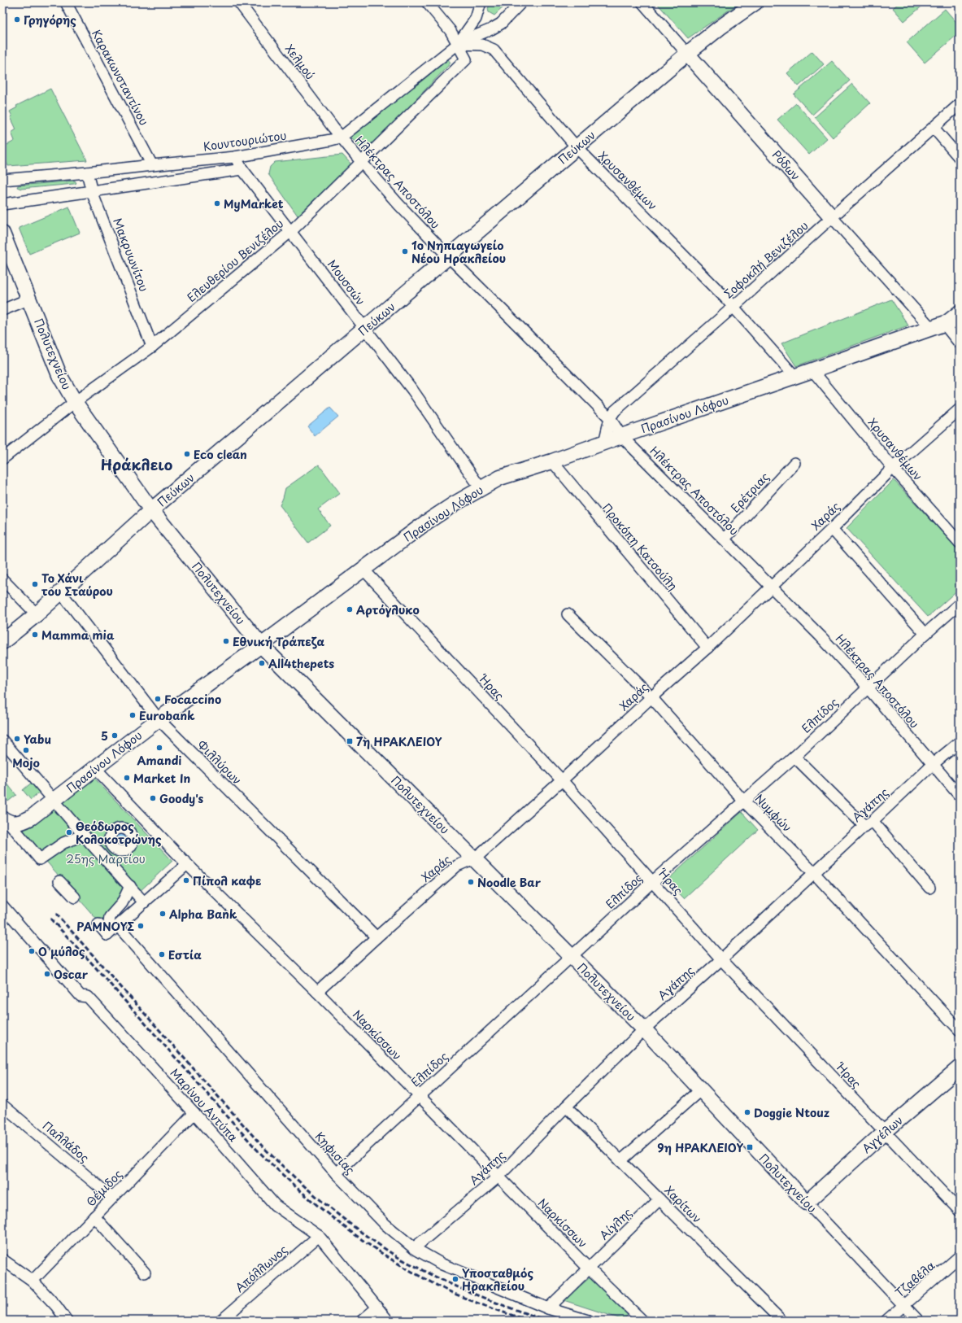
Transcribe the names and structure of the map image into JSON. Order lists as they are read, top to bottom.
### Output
{
  "streets": {
    "street": [
      "Χελμού",
      "Καρακωνσταντίνου",
      "Κουντουριώτου",
      "Πεύκων",
      "Ρόδων",
      "Χρυσανθέμων",
      "Ηλέκτρας Αποστόλου",
      "Μακρυωνίτου",
      "Σοφοκλή Βενιζέλου",
      "Ελευθερίου Βενιζέλου",
      "Μουσσών",
      "Πολυτεχνείου",
      "Πρασίνου Λόφου",
      "Ερέτριας",
      "Χαράς",
      "Προκόπη Κατσούλη",
      "Ήρας",
      "Ελπίδος",
      "Φιλλύρων",
      "Αγάπης",
      "Νυμφών",
      "Ναρκίσσων",
      "Μαρίνου Αντύπα",
      "Αγγέλων",
      "Παλλάδος",
      "Κηφισίας",
      "Θέμιδος",
      "Χαρίτων",
      "Αίγλης",
      "Απόλλωνος",
      "Τζαβέλα"
    ]
  },
  "crossings": [
    ["Χελμού", "Κουντουριώτου"],
    ["Χελμού", "Ηλέκτρας Αποστόλου"],
    ["Καρακωνσταντίνου", "Κουντουριώτου"],
    ["Κουντουριώτου", "Χρυσανθέμων"],
    ["Κουντουριώτου", "Ηλέκτρας Αποστόλου"],
    ["Κουντουριώτου", "Μακρυωνίτου"],
    ["Κουντουριώτου", "Ελευθερίου Βενιζέλου"],
    ["Κουντουριώτου", "Μουσσών"],
    ["Πεύκων", "Ρόδων"],
    ["Πεύκων", "Χρυσανθέμων"],
    ["Πεύκων", "Ηλέκτρας Αποστόλου"],
    ["Πεύκων", "Μουσσών"],
    ["Πεύκων", "Πολυτεχνείου"],
    ["Πεύκων", "Φιλλύρων"],
    ["Ρόδων", "Σοφοκλή Βενιζέλου"],
    ["Ρόδων", "Πρασίνου Λόφου"],
    ["Χρυσανθέμων", "Σοφοκλή Βενιζέλου"],
    ["Χρυσανθέμων", "Ελευθερίου Βενιζέλου"],
    ["Χρυσανθέμων", "Πρασίνου Λόφου"],
    ["Χρυσανθέμων", "Χαράς"],
    ["Ηλέκτρας Αποστόλου", "Σοφοκλή Βενιζέλου"],
    ["Ηλέκτρας Αποστόλου", "Ελευθερίου Βενιζέλου"],
    ["Ηλέκτρας Αποστόλου", "Πρασίνου Λόφου"],
    ["Ηλέκτρας Αποστόλου", "Ερέτριας"],
    ["Ηλέκτρας Αποστόλου", "Χαράς"],
    ["Ηλέκτρας Αποστόλου", "Ελπίδος"],
    ["Ηλέκτρας Αποστόλου", "Αγάπης"],
    ["Μακρυωνίτου", "Ελευθερίου Βενιζέλου"],
    ["Σοφοκλή Βενιζέλου", "Πρασίνου Λόφου"],
    ["Ελευθερίου Βενιζέλου", "Μουσσών"],
    ["Ελευθερίου Βενιζέλου", "Πολυτεχνείου"],
    ["Μουσσών", "Πρασίνου Λόφου"],
    ["Πολυτεχνείου", "Πρασίνου Λόφου"],
    ["Πολυτεχνείου", "Χαράς"],
    ["Πολυτεχνείου", "Ελπίδος"],
    ["Πολυτεχνείου", "Αγάπης"],
    ["Πολυτεχνείου", "Αγγέλων"],
    ["Πολυτεχνείου", "Τζαβέλα"],
    ["Πρασίνου Λόφου", "Προκόπη Κατσούλη"],
    ["Πρασίνου Λόφου", "Ήρας"],
    ["Πρασίνου Λόφου", "Φιλλύρων"],
    ["Πρασίνου Λόφου", "Ναρκίσσων"],
    ["Χαράς", "Προκόπη Κατσούλη"],
    ["Χαράς", "Ήρας"],
    ["Χαράς", "Φιλλύρων"],
    ["Χαράς", "Νυμφών"],
    ["Χαράς", "Ναρκίσσων"],
    ["Ήρας", "Ελπίδος"],
    ["Ήρας", "Αγάπης"],
    ["Ήρας", "Αγγέλων"],
    ["Ελπίδος", "Νυμφών"],
    ["Ελπίδος", "Ναρκίσσων"],
    ["Ελπίδος", "Κηφισίας"],
    ["Αγάπης", "Νυμφών"],
    ["Αγάπης", "Ναρκίσσων"],
    ["Αγάπης", "Κηφισίας"],
    ["Αγάπης", "Χαρίτων"],
    ["Ναρκίσσων", "Αίγλης"],
    ["Μαρίνου Αντύπα", "Θέμιδος"],
    ["Μαρίνου Αντύπα", "Απόλλωνος"],
    ["Παλλάδος", "Θέμιδος"],
    ["Κηφισίας", "Αίγλης"],
    ["Χαρίτων", "Αίγλης"]
  ],
  "districts": ["Ηράκλειο"],
  "parks": ["25ης Μαρτίου"],
  "places": {
    "other": [
      "Γρηγόρης",
      "MyMarket",
      "1ο Νηπιαγωγείο Νέου Ηρακλείου",
      "Eco clean",
      "Το Χάνι του Σταύρου",
      "Αρτόγλυκο",
      "Mamma mia",
      "Εθνική Τράπεζα",
      "All4thepets",
      "Focaccino",
      "Eurobank",
      "5",
      "Yabu",
      "Amandi",
      "Mojo",
      "Market In",
      "Goody's",
      "Θεόδωρος Κολοκοτρώνης",
      "Πίπολ καφε",
      "Noodle Bar",
      "Alpha Bank",
      "ΡΑΜΝΟΥΣ",
      "Ο μύλος",
      "Εστία",
      "Oscar",
      "Doggie Ntouz",
      "Υποσταθμός Ηρακλείου"
    ],
    "transit": ["7η ΗΡΑΚΛΕΙΟΥ", "9η ΗΡΑΚΛΕΙΟΥ"]
  }
}
